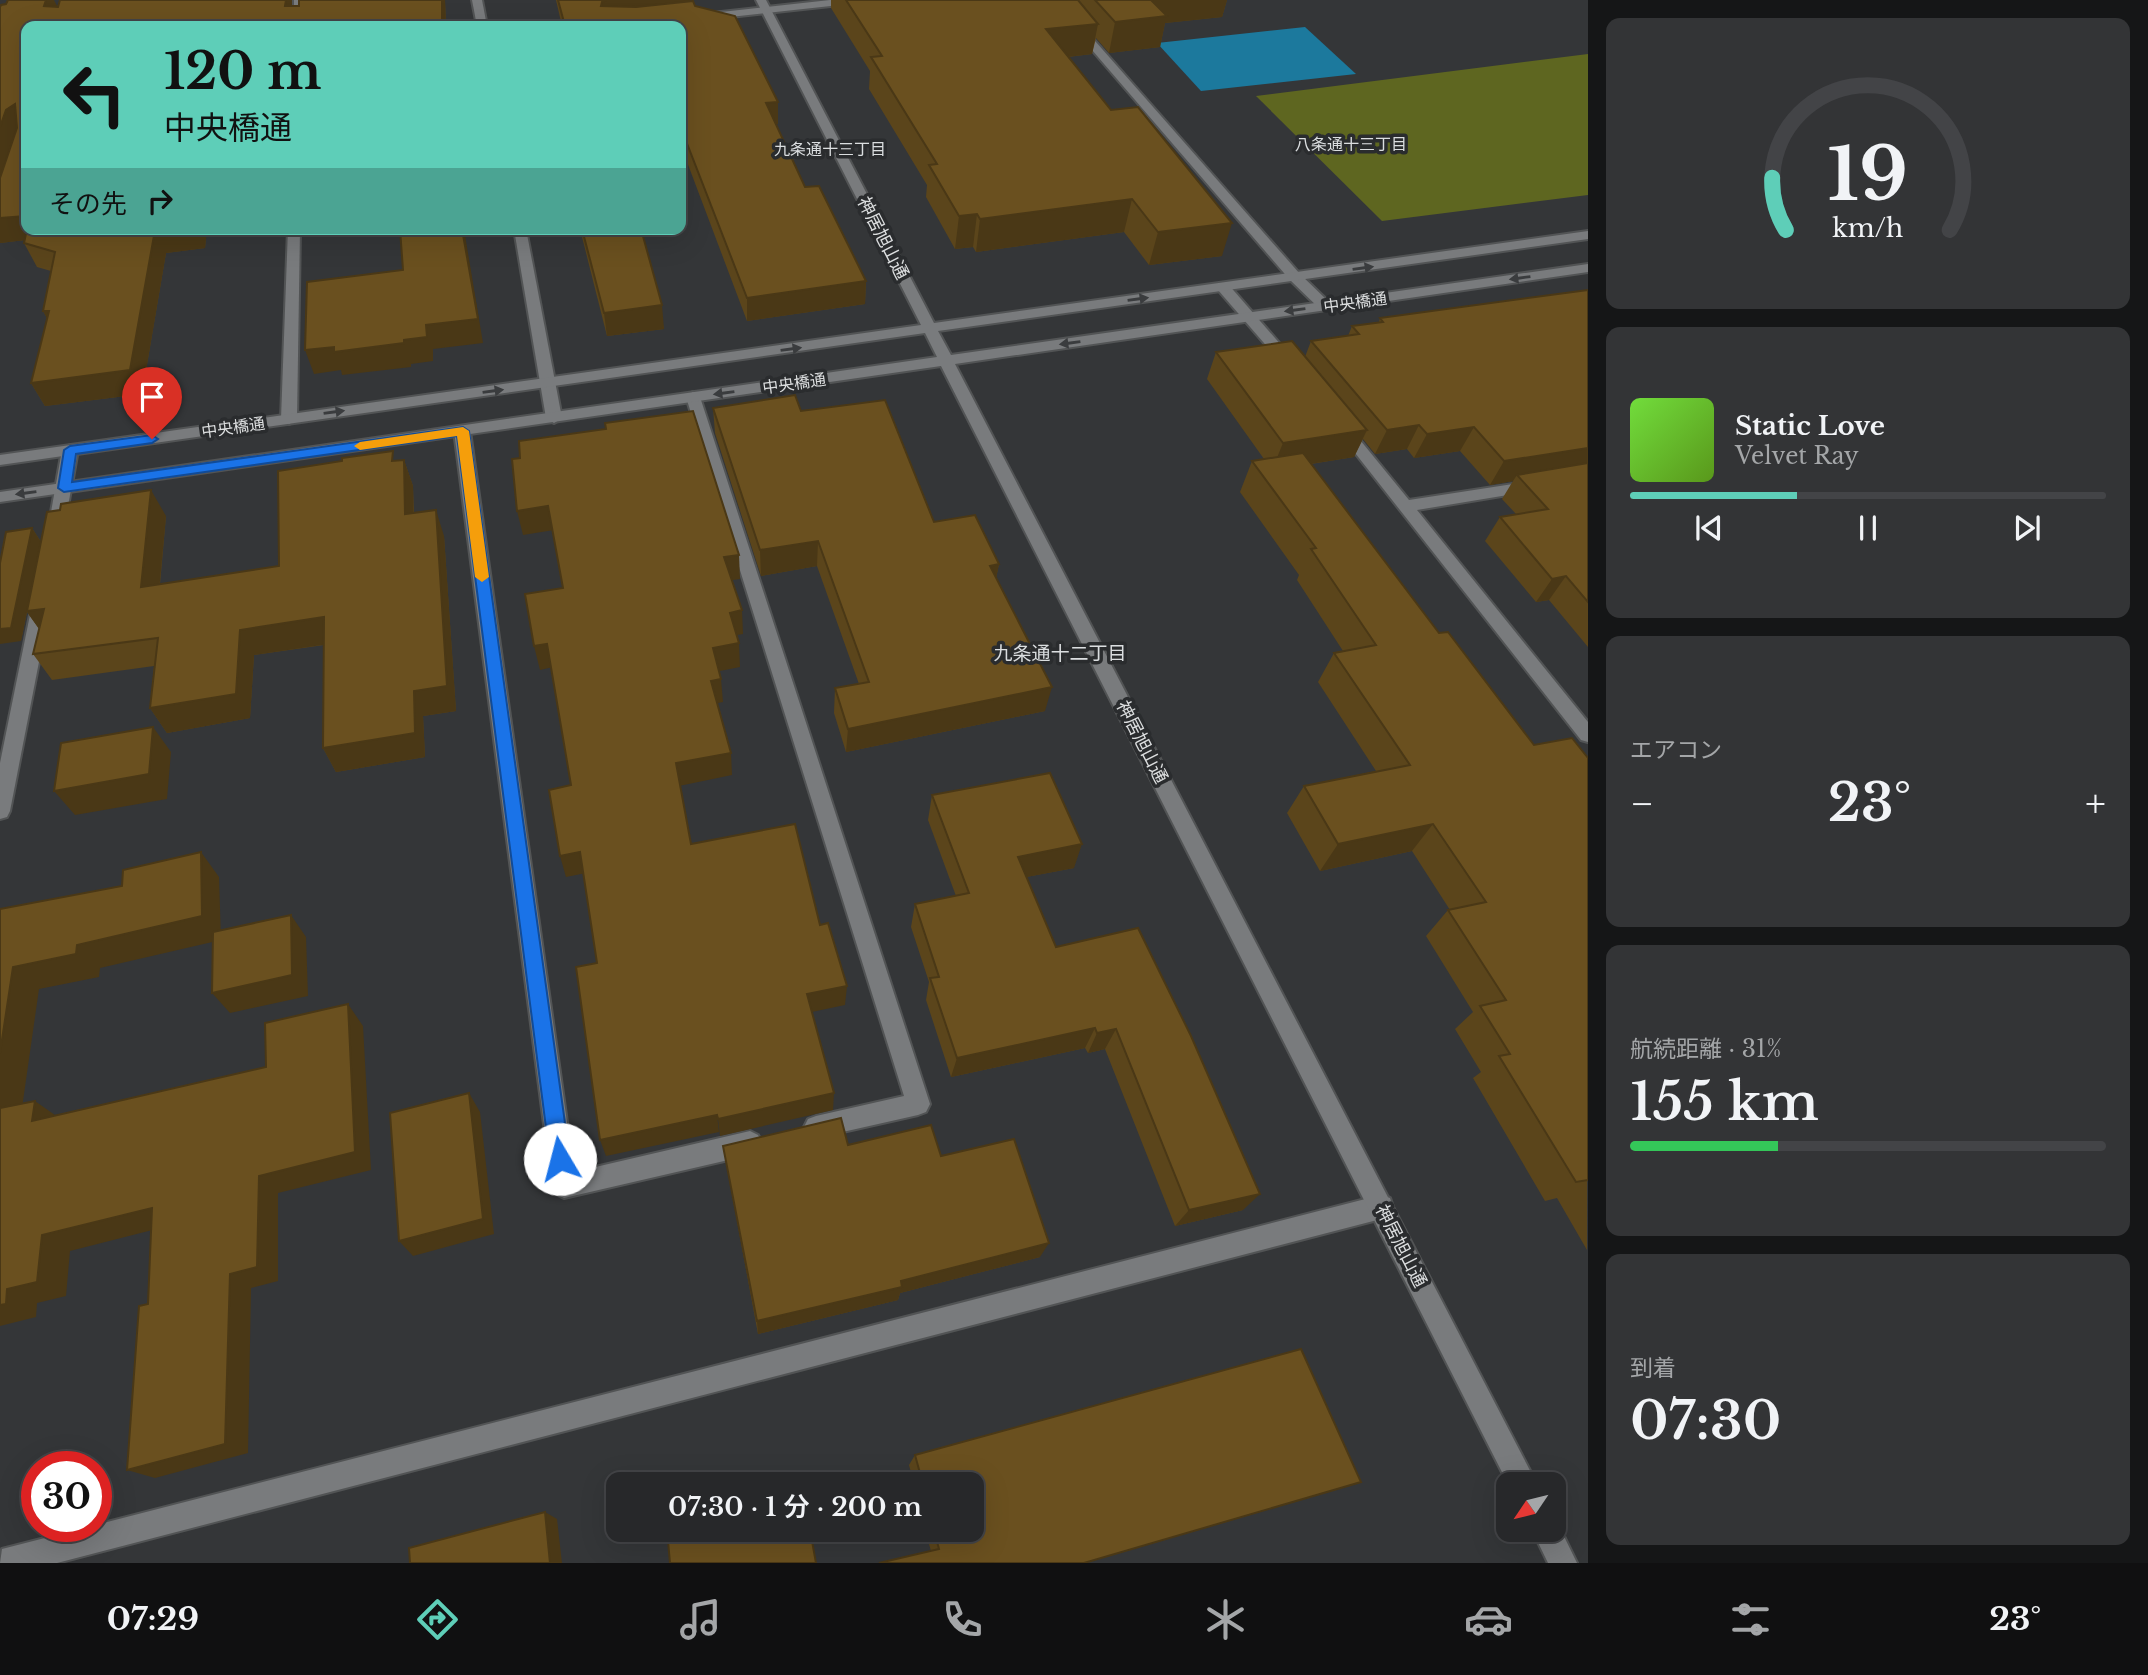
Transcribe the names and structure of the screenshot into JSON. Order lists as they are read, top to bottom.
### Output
{
  "streets": {
    "street": ["神居旭山通", "中央橋通"]
  },
  "crossings": [
    ["神居旭山通", "中央橋通"]
  ],
  "districts": ["八条通十三丁目", "九条通十三丁目", "九条通十二丁目"],
  "north": "bottom left",
  "page": {
    "turn": ["120 m", "中央橋通"],
    "then": "その先",
    "song": ["Static Love", "Velvet Ray"],
    "tile": [
      "エアコン",
      ["航続距離 · 31%", "155 km"],
      ["到着", "07:30"]
    ],
    "heat": ["−", "23°", "+"],
    "limit": "30",
    "trip": "07:30 · 1 分 · 200 m",
    "tabs": ["07:29", "23°"],
    "gauge": ["19", "km/h"]
  }
}
